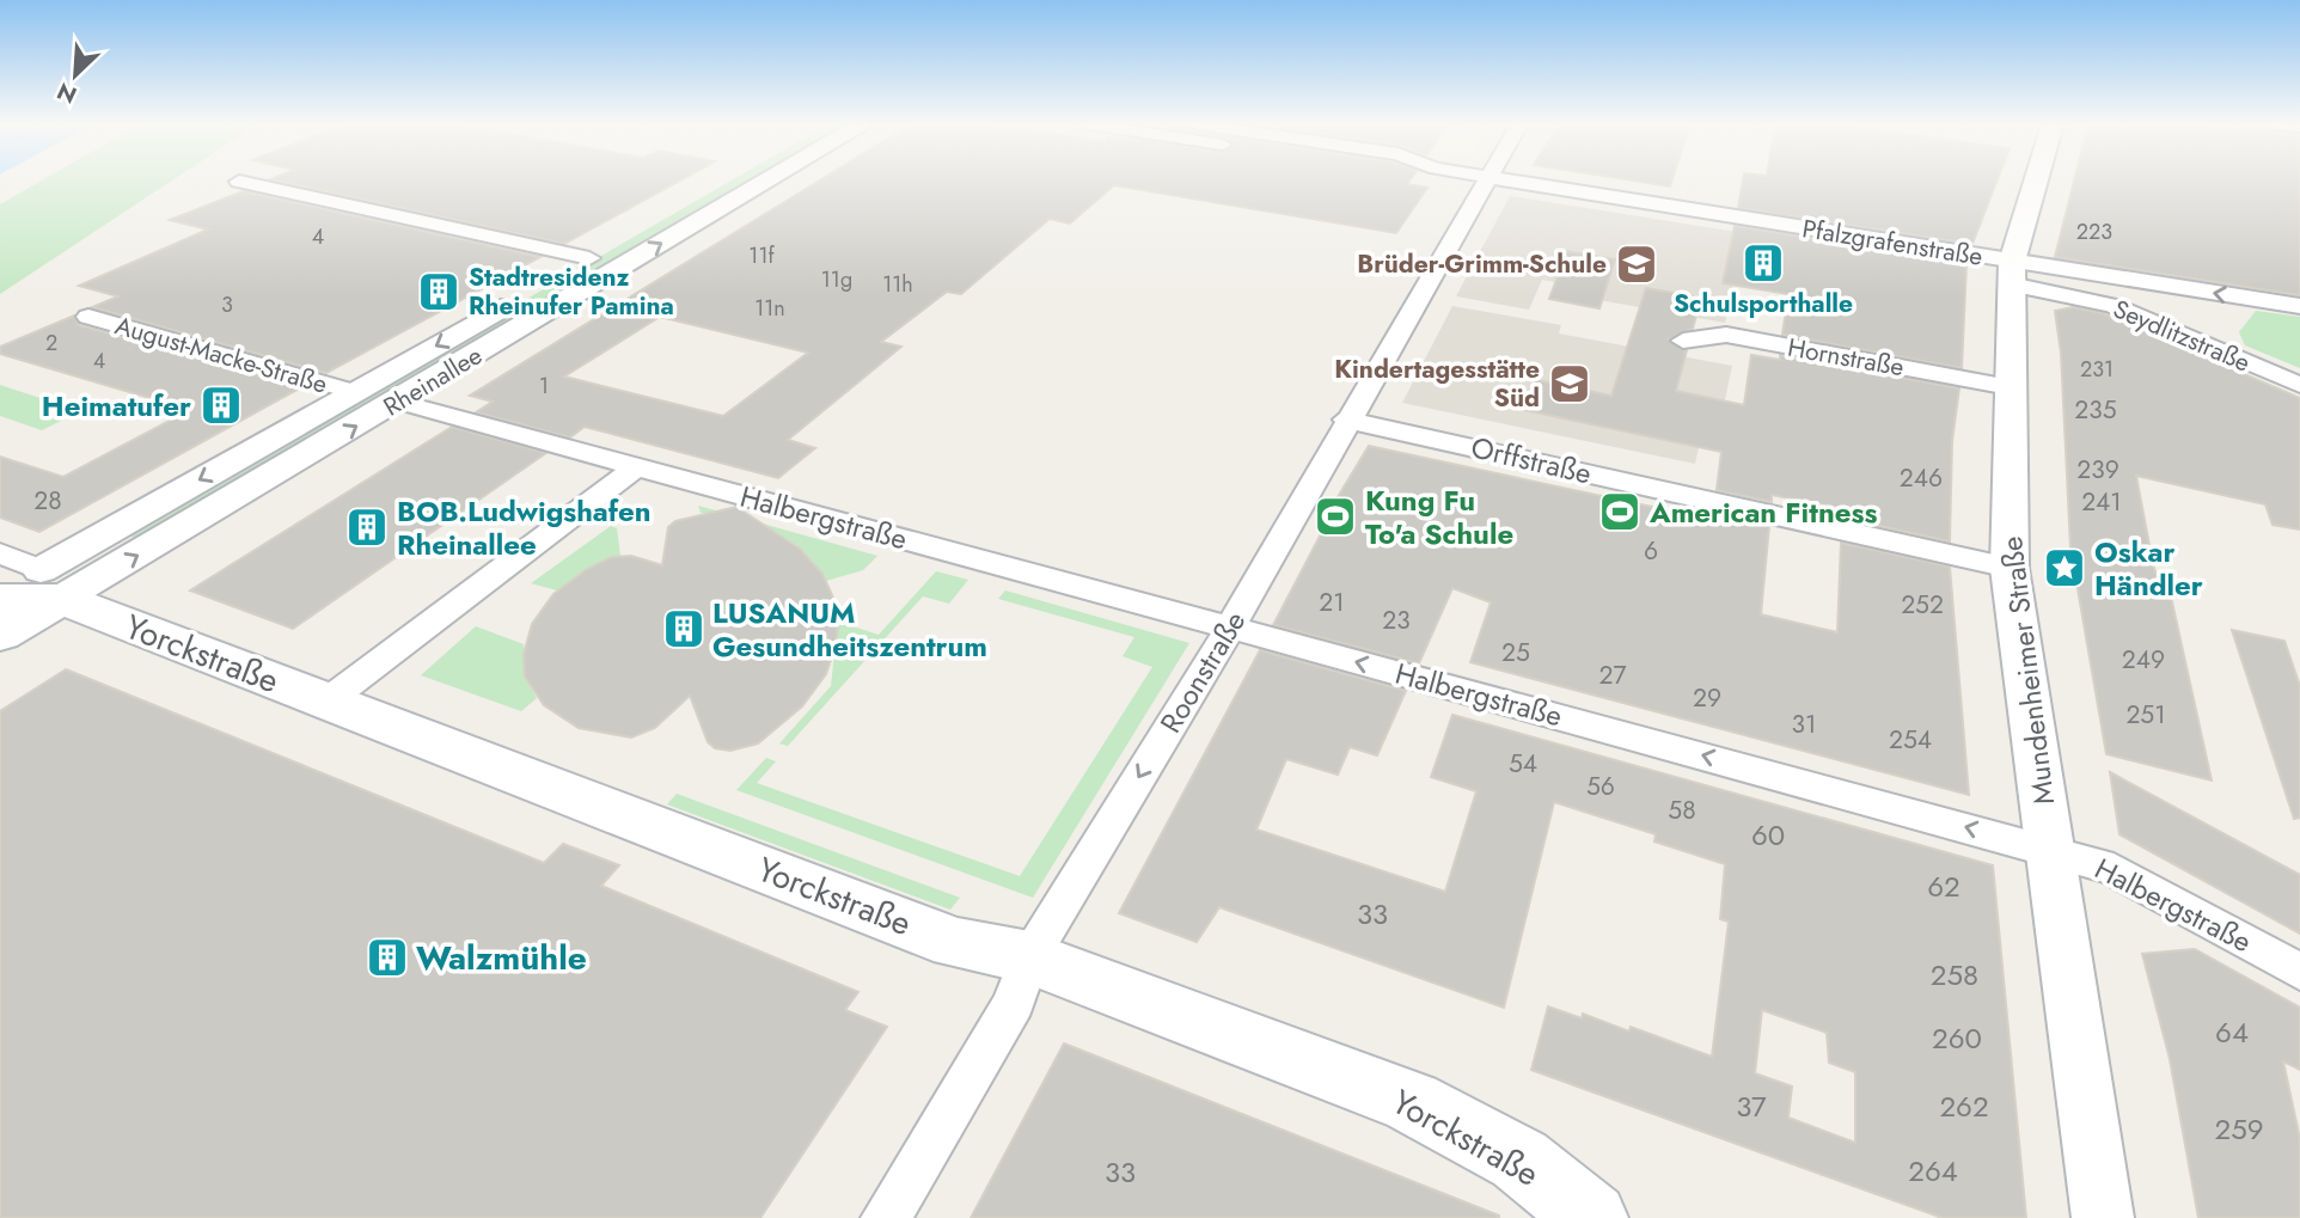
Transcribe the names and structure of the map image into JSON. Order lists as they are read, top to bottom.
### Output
{
  "streets": {
    "main road": ["Rheinallee", "Yorckstraße"],
    "street": [
      "Pfalzgrafenstraße",
      "Seydlitzstraße",
      "August-Macke-Straße",
      "Hornstraße",
      "Orffstraße",
      "Halbergstraße",
      "Mundenheimer Straße",
      "Roonstraße"
    ]
  },
  "crossings": [
    ["Pfalzgrafenstraße", "Seydlitzstraße"],
    ["Pfalzgrafenstraße", "Mundenheimer Straße"],
    ["Seydlitzstraße", "Mundenheimer Straße"],
    ["August-Macke-Straße", "Rheinallee"],
    ["Hornstraße", "Mundenheimer Straße"],
    ["Rheinallee", "Halbergstraße"],
    ["Rheinallee", "Yorckstraße"],
    ["Orffstraße", "Mundenheimer Straße"],
    ["Orffstraße", "Roonstraße"],
    ["Halbergstraße", "Mundenheimer Straße"],
    ["Halbergstraße", "Roonstraße"],
    ["Yorckstraße", "Roonstraße"]
  ],
  "one_way": ["Pfalzgrafenstraße", "Halbergstraße"],
  "places": {
    "building": [
      "Schulsporthalle",
      "Stadtresidenz Rheinufer Pamina",
      "Heimatufer",
      "BOB.Ludwigshafen Rheinallee",
      "LUSANUM Gesundheitszentrum",
      "Walzmühle"
    ],
    "school or university": ["Brüder-Grimm-Schule", "Kindertagesstätte Süd"],
    "sports": ["American Fitness", "Kung Fu To'a Schule"],
    "place": ["Oskar Händler"]
  },
  "house_numbers": [
    "223",
    "4",
    "11f",
    "11g",
    "11h",
    "3",
    "11n",
    "2",
    "4",
    "231",
    "1",
    "235",
    "239",
    "246",
    "28",
    "241",
    "6",
    "21",
    "252",
    "23",
    "25",
    "249",
    "27",
    "29",
    "251",
    "31",
    "254",
    "54",
    "56",
    "58",
    "60",
    "62",
    "33",
    "258",
    "64",
    "260",
    "37",
    "262",
    "259",
    "264",
    "33"
  ],
  "north": "bottom left"
}
